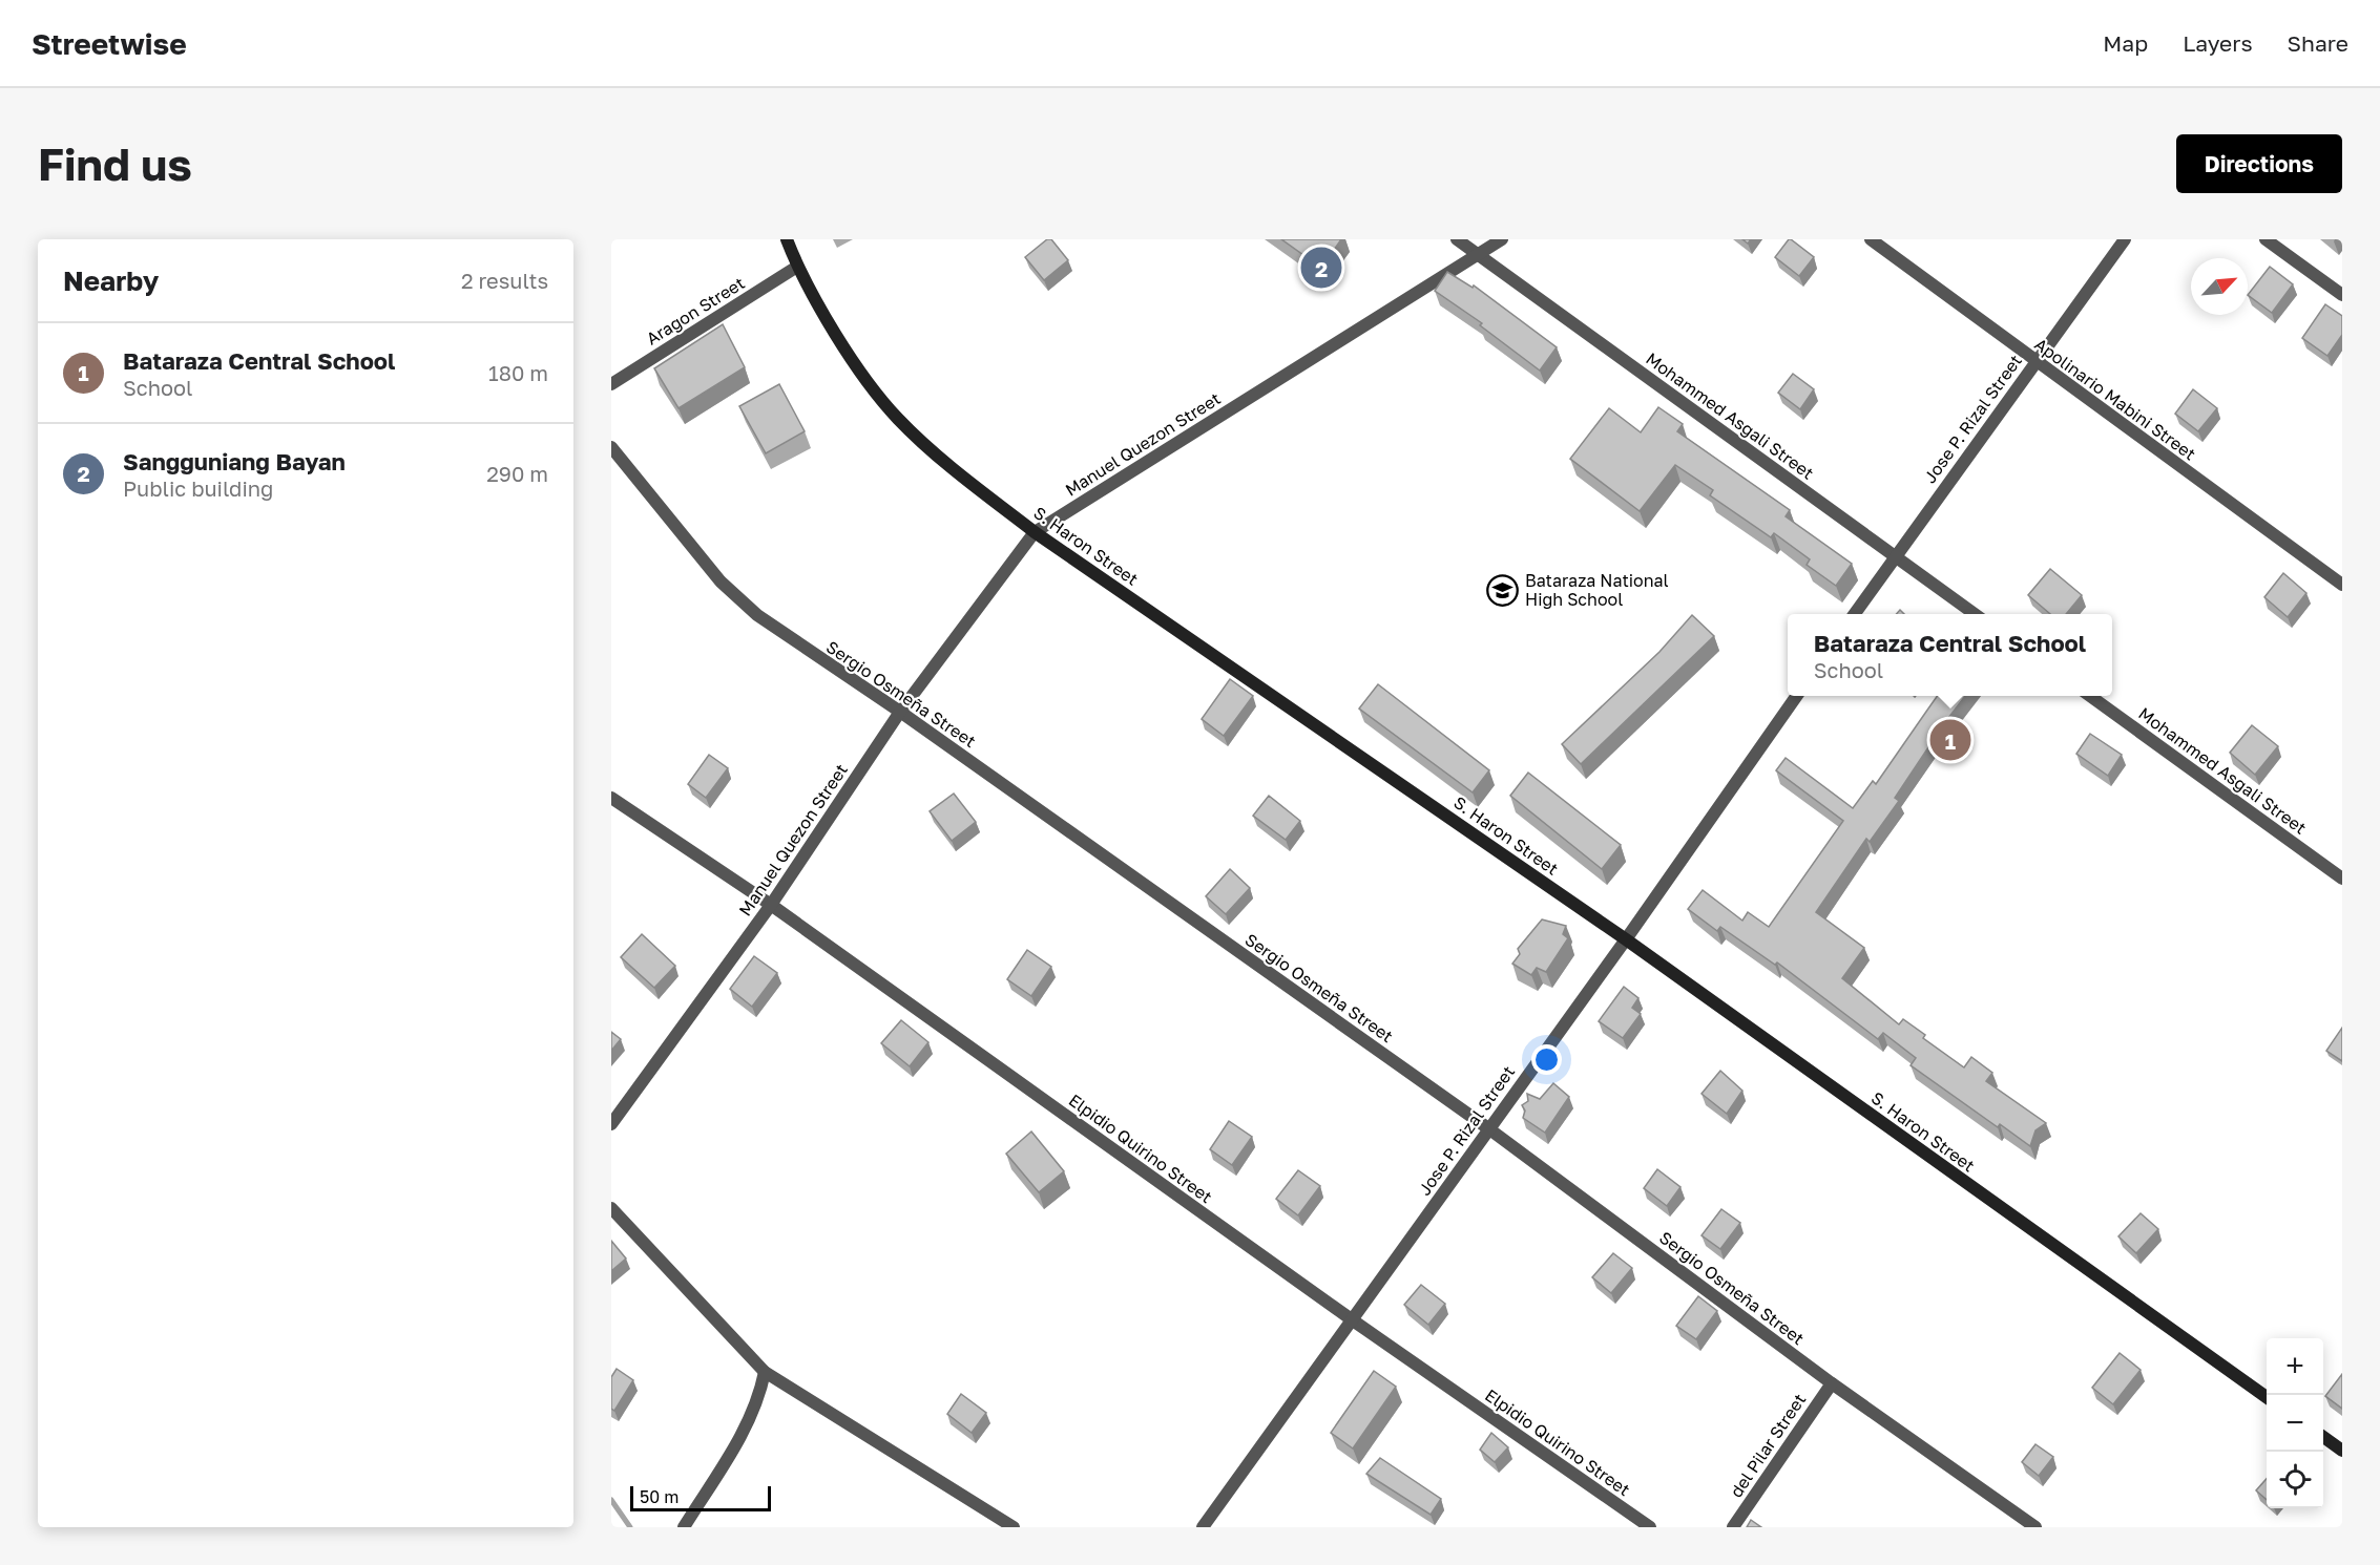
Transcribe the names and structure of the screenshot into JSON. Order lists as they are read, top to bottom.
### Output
{
  "streets": {
    "street": [
      "Aragon Street",
      "Apolinario Mabini Street",
      "Mohammed Asgali Street",
      "Jose P. Rizal Street",
      "Manuel Quezon Street",
      "S. Haron Street",
      "Sergio Osmeña Street",
      "Elpidio Quirino Street",
      "del Pilar Street"
    ]
  },
  "crossings": [
    ["Aragon Street", "S. Haron Street"],
    ["Apolinario Mabini Street", "Jose P. Rizal Street"],
    ["Mohammed Asgali Street", "Jose P. Rizal Street"],
    ["Mohammed Asgali Street", "Manuel Quezon Street"],
    ["Jose P. Rizal Street", "S. Haron Street"],
    ["Jose P. Rizal Street", "Sergio Osmeña Street"],
    ["Jose P. Rizal Street", "Elpidio Quirino Street"],
    ["Manuel Quezon Street", "S. Haron Street"],
    ["Manuel Quezon Street", "Sergio Osmeña Street"],
    ["Manuel Quezon Street", "Elpidio Quirino Street"],
    ["Sergio Osmeña Street", "del Pilar Street"]
  ],
  "places": {
    "school or university": ["Bataraza National High School"]
  },
  "scale_bar": "50 m",
  "north": "top right",
  "page": {
    "header": "Streetwise",
    "nav": ["Map", "Layers", "Share"],
    "buttons": "Directions",
    "title": "Find us",
    "heading": ["Nearby", "2 results"],
    "pins": ["2", "1"],
    "list": [
      {
        "mark": "1",
        "name": "Bataraza Central School",
        "note": "School",
        "value": "180 m"
      },
      {
        "mark": "2",
        "name": "Sangguniang Bayan",
        "note": "Public building",
        "value": "290 m"
      }
    ],
    "popup": ["Bataraza Central School", "School"],
    "map_buttons": ["+", "−"],
    "scale": "50 m"
  }
}
